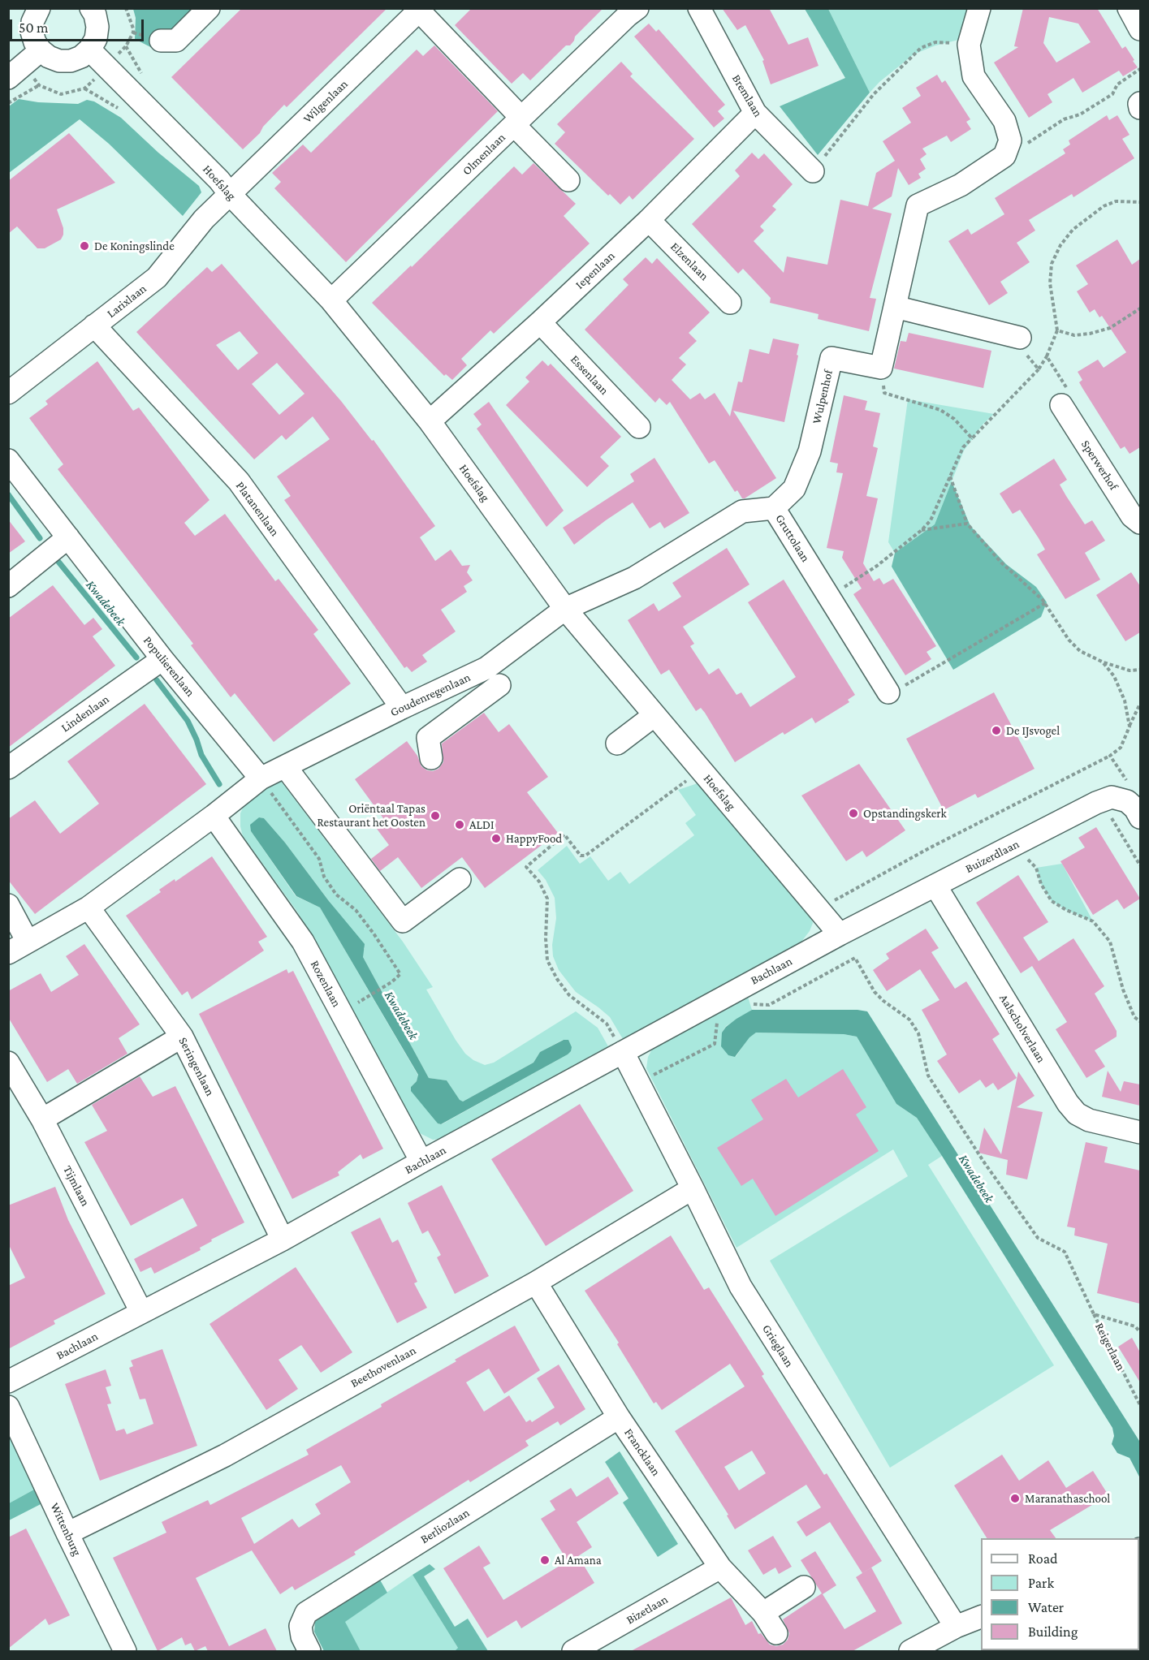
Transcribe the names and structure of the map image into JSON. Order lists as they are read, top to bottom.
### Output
{
  "streets": {
    "street": [
      "Bremlaan",
      "Wilgenlaan",
      "Olmenlaan",
      "Hoefslag",
      "Elzenlaan",
      "Iepenlaan",
      "Larixlaan",
      "Essenlaan",
      "Wulpenhof",
      "Sperwerhof",
      "Platanenlaan",
      "Gruttolaan",
      "Populierenlaan",
      "Goudenregenlaan",
      "Lindenlaan",
      "Buizerdlaan",
      "Bachlaan",
      "Rozenlaan",
      "Aalscholverlaan",
      "Seringenlaan",
      "Tijmlaan",
      "Grieglaan",
      "Beethovenlaan",
      "Francklaan",
      "Berliozlaan",
      "Wittenburg",
      "Bizetlaan"
    ],
    "path": ["Reigerlaan"]
  },
  "crossings": [
    ["Bremlaan", "Iepenlaan"],
    ["Wilgenlaan", "Hoefslag"],
    ["Wilgenlaan", "Larixlaan"],
    ["Olmenlaan", "Hoefslag"],
    ["Hoefslag", "Iepenlaan"],
    ["Hoefslag", "Larixlaan"],
    ["Hoefslag", "Gruttolaan"],
    ["Hoefslag", "Goudenregenlaan"],
    ["Hoefslag", "Buizerdlaan"],
    ["Hoefslag", "Bachlaan"],
    ["Elzenlaan", "Iepenlaan"],
    ["Iepenlaan", "Essenlaan"],
    ["Larixlaan", "Platanenlaan"],
    ["Wulpenhof", "Gruttolaan"],
    ["Platanenlaan", "Goudenregenlaan"],
    ["Gruttolaan", "Goudenregenlaan"],
    ["Populierenlaan", "Goudenregenlaan"],
    ["Populierenlaan", "Lindenlaan"],
    ["Goudenregenlaan", "Rozenlaan"],
    ["Goudenregenlaan", "Seringenlaan"],
    ["Buizerdlaan", "Bachlaan"],
    ["Buizerdlaan", "Aalscholverlaan"],
    ["Bachlaan", "Rozenlaan"],
    ["Bachlaan", "Seringenlaan"],
    ["Bachlaan", "Tijmlaan"],
    ["Bachlaan", "Grieglaan"],
    ["Grieglaan", "Beethovenlaan"],
    ["Beethovenlaan", "Francklaan"],
    ["Beethovenlaan", "Wittenburg"],
    ["Francklaan", "Berliozlaan"],
    ["Francklaan", "Bizetlaan"]
  ],
  "water": ["Kwadebeek"],
  "places": [
    "De Koningslinde",
    "De IJsvogel",
    "Opstandingskerk",
    "Oriëntaal Tapas Restaurant het Oosten",
    "ALDI",
    "HappyFood",
    "Maranathaschool",
    "Al Amana"
  ],
  "legend": [
    "Road",
    "Park",
    "Water",
    "Building"
  ],
  "scale_bar": "50 m"
}
